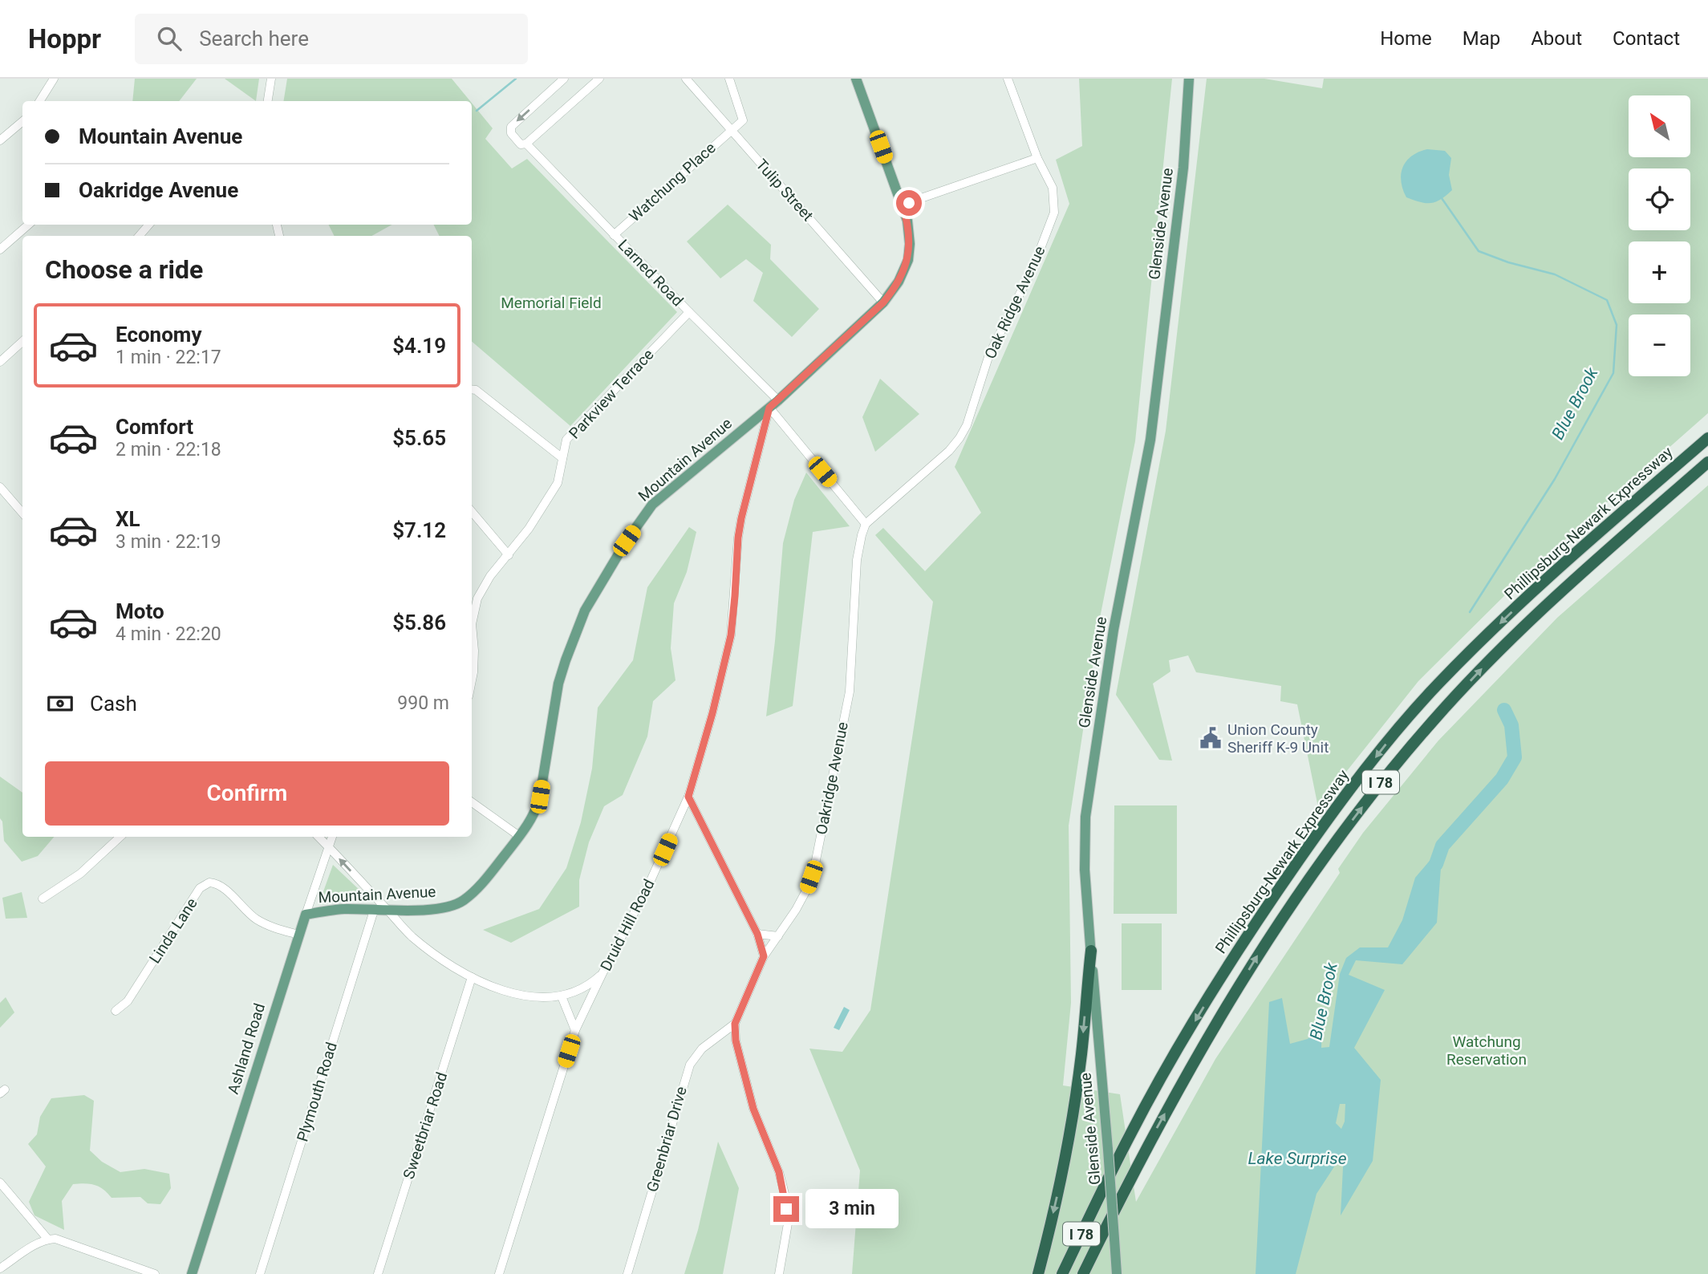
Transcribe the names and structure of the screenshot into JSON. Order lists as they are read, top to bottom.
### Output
{
  "streets": {
    "highway": ["Phillipsburg-Newark Expressway", "I 78"],
    "main road": ["Glenside Avenue", "Mountain Avenue", "Ashland Road"],
    "street": [
      "Watchung Place",
      "Tulip Street",
      "Larned Road",
      "Oak Ridge Avenue",
      "Parkview Terrace",
      "Oakridge Avenue",
      "Druid Hill Road",
      "Linda Lane",
      "Plymouth Road",
      "Sweetbriar Road",
      "Greenbriar Drive"
    ]
  },
  "crossings": [
    ["Watchung Place", "Tulip Street"],
    ["Watchung Place", "Larned Road"],
    ["Tulip Street", "Mountain Avenue"],
    ["Larned Road", "Parkview Terrace"],
    ["Larned Road", "Mountain Avenue"],
    ["Oak Ridge Avenue", "Oakridge Avenue"],
    ["Mountain Avenue", "Druid Hill Road"],
    ["Mountain Avenue", "Ashland Road"],
    ["Mountain Avenue", "Plymouth Road"],
    ["Oakridge Avenue", "Greenbriar Drive"],
    ["Linda Lane", "Ashland Road"]
  ],
  "water": ["Blue Brook", "Lake Surprise"],
  "parks": ["Memorial Field", "Watchung Reservation"],
  "places": {
    "public building": ["Union County Sheriff K-9 Unit"]
  },
  "north": "top left",
  "page": {
    "header": "Hoppr",
    "search": "Search here",
    "nav": [
      "Home",
      "Map",
      "About",
      "Contact"
    ],
    "map_buttons": ["+", "−"],
    "banner": ["Mountain Avenue", "Oakridge Avenue"],
    "heading": "Choose a ride",
    "list": [
      {
        "name": "Economy",
        "note": "1 min · 22:17",
        "value": "$4.19"
      },
      {
        "name": "Comfort",
        "note": "2 min · 22:18",
        "value": "$5.65"
      },
      {
        "name": "XL",
        "note": "3 min · 22:19",
        "value": "$7.12"
      },
      {
        "name": "Moto",
        "note": "4 min · 22:20",
        "value": "$5.86"
      }
    ],
    "pay": ["Cash", "990 m"],
    "buttons": "Confirm",
    "bubble": "3 min"
  }
}
